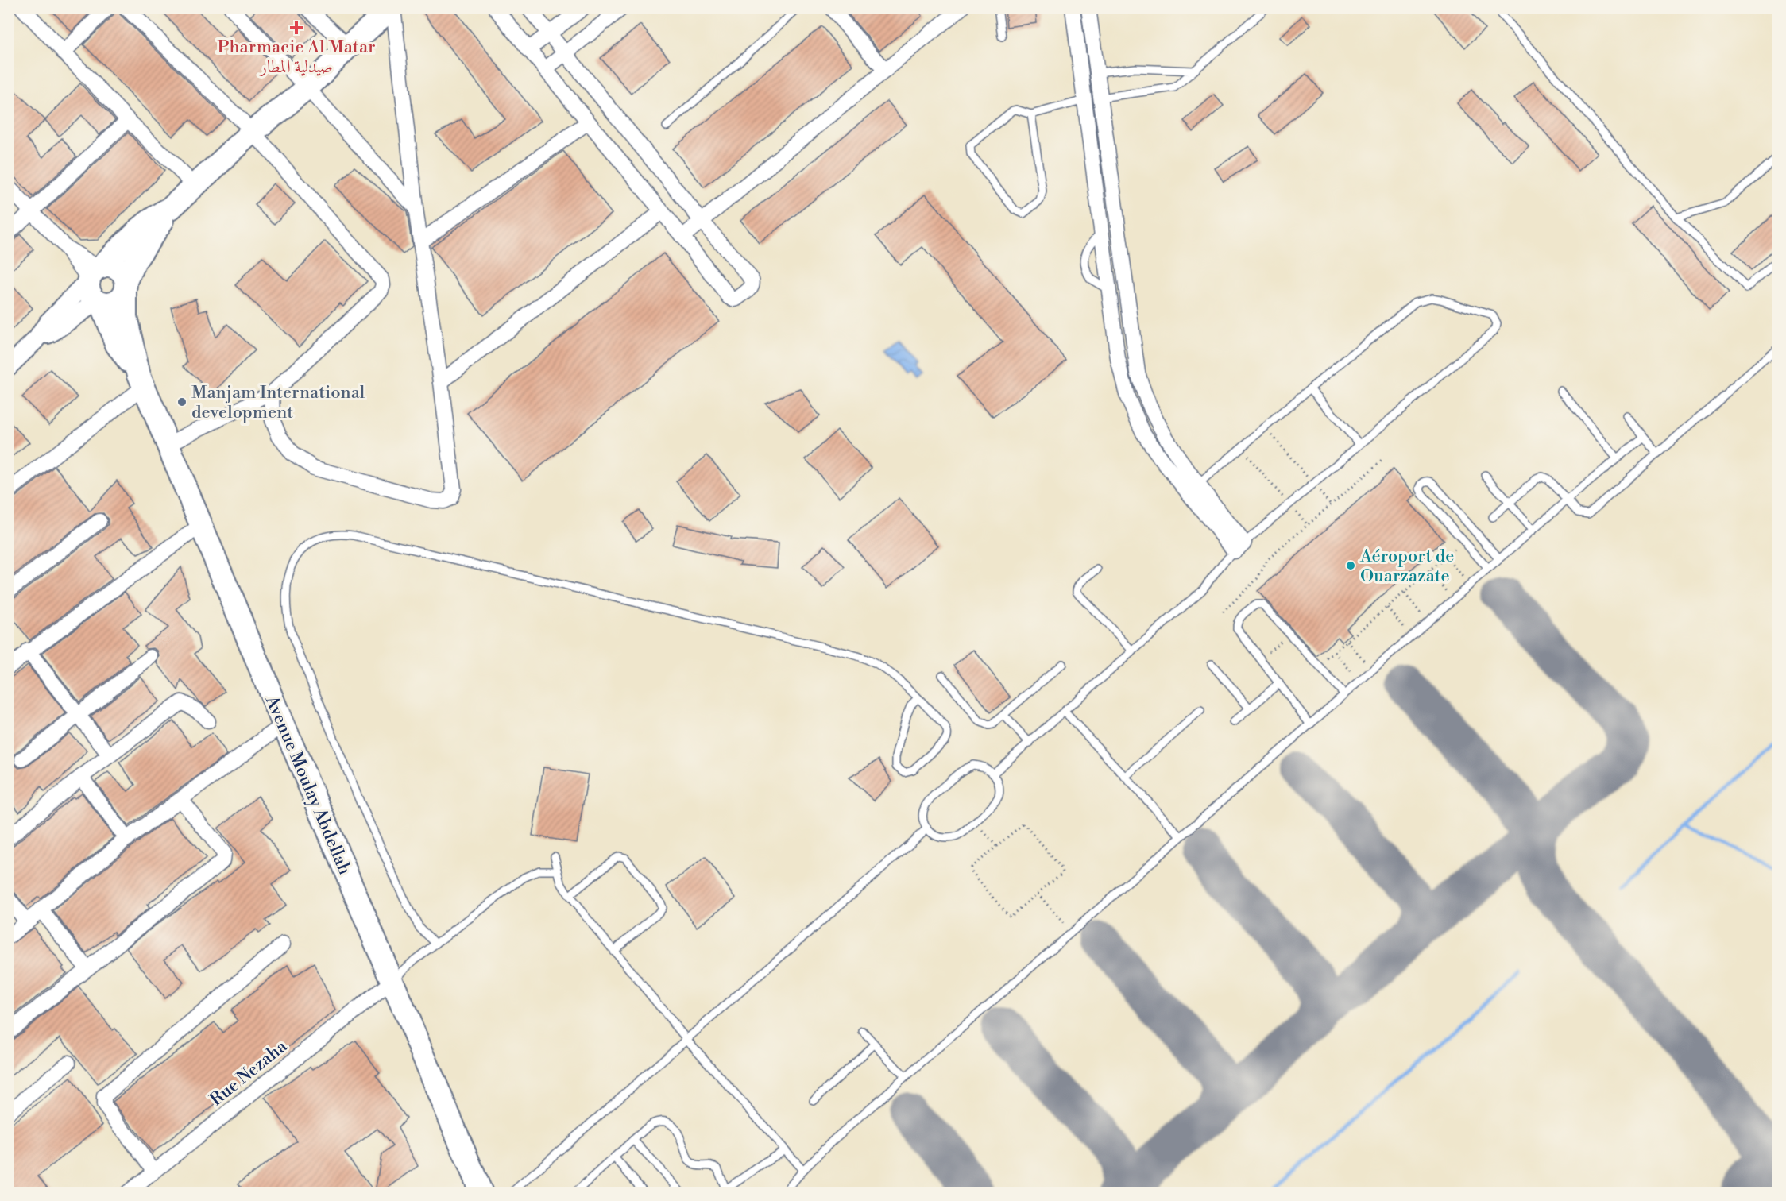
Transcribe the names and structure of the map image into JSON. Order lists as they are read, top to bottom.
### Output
{
  "streets": {
    "main road": ["Avenue Moulay Abdellah"],
    "street": ["Rue Nezaha"]
  },
  "crossings": [
    ["Avenue Moulay Abdellah", "Rue Nezaha"]
  ],
  "places": {
    "health": ["Pharmacie Al Matar صيدلية المطار"],
    "other": ["Manjam International development", "Aéroport de Ouarzazate"]
  }
}
